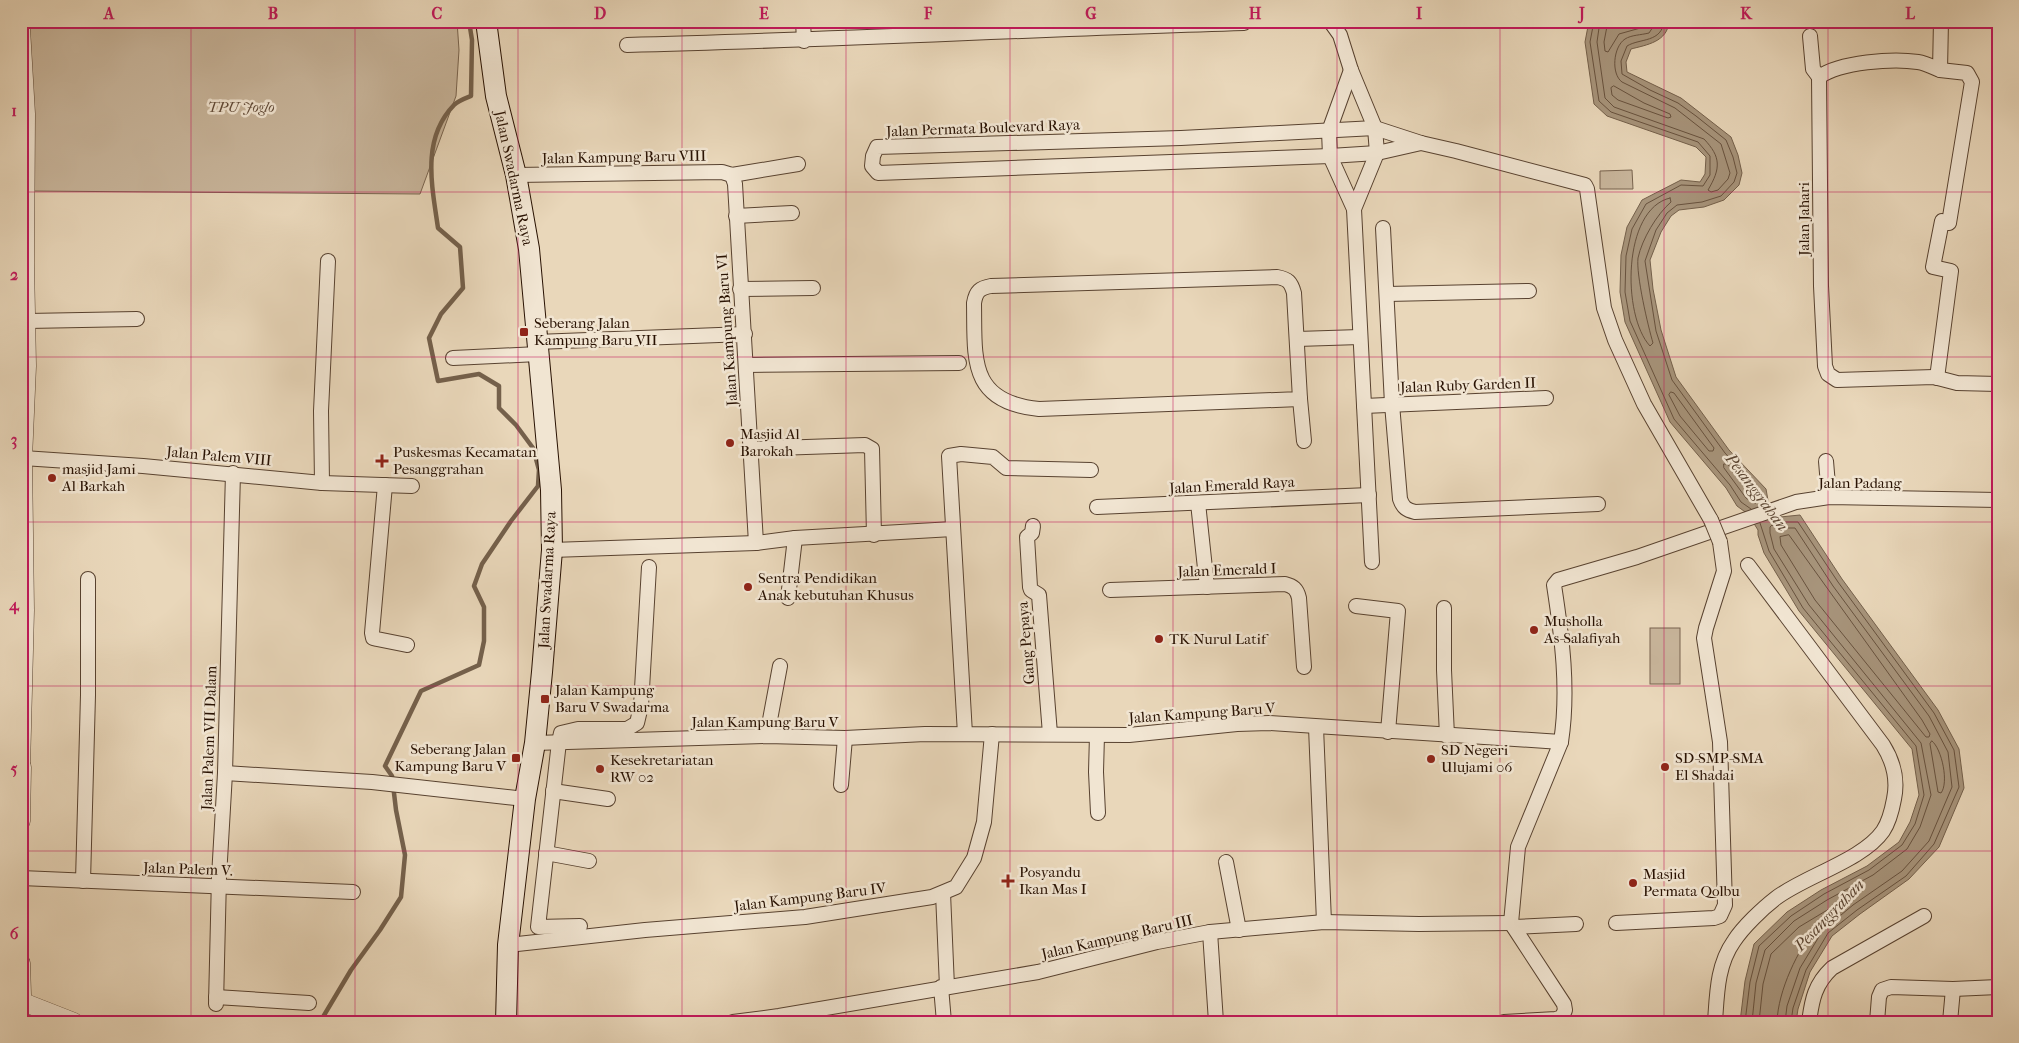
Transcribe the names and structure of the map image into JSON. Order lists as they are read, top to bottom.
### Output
{
  "streets": {
    "main road": ["Jalan Swadarma Raya"],
    "street": [
      "Jalan Permata Boulevard Raya",
      "Jalan Kampung Baru VIII",
      "Jalan Jahari",
      "Jalan Kampung Baru VI",
      "Jalan Ruby Garden II",
      "Jalan Palem VIII",
      "Jalan Padang",
      "Jalan Emerald Raya",
      "Jalan Emerald I",
      "Gang Pepaya",
      "Jalan Kampung Baru V",
      "Jalan Palem VII Dalam",
      "Jalan Palem V.",
      "Jalan Kampung Baru IV",
      "Jalan Kampung Baru III"
    ]
  },
  "crossings": [
    ["Jalan Kampung Baru VIII", "Jalan Swadarma Raya"],
    ["Jalan Kampung Baru VIII", "Jalan Kampung Baru VI"],
    ["Jalan Swadarma Raya", "Jalan Kampung Baru V"],
    ["Jalan Swadarma Raya", "Jalan Kampung Baru IV"],
    ["Jalan Palem VIII", "Jalan Palem VII Dalam"],
    ["Jalan Padang", "Jalan Kampung Baru V"],
    ["Gang Pepaya", "Jalan Kampung Baru V"],
    ["Jalan Kampung Baru V", "Jalan Kampung Baru IV"],
    ["Jalan Palem VII Dalam", "Jalan Palem V."]
  ],
  "water": ["Pesanggrahan"],
  "parks": ["TPU Joglo"],
  "places": {
    "transit": ["Seberang Jalan Kampung Baru VII", "Jalan Kampung Baru V Swadarma", "Seberang Jalan Kampung Baru V"],
    "other": [
      "Masjid Al Barokah",
      "masjid Jami Al Barkah",
      "Sentra Pendidikan Anak kebutuhan Khusus",
      "Musholla As-Salafiyah",
      "TK Nurul Latif",
      "SD Negeri Ulujami 06",
      "SD-SMP-SMA El Shadai",
      "Kesekretariatan RW 02",
      "Masjid Permata Qolbu"
    ],
    "health": ["Puskesmas Kecamatan Pesanggrahan", "Posyandu Ikan Mas I"]
  },
  "grid": {
    "columns": [
      "A",
      "B",
      "C",
      "D",
      "E",
      "F",
      "G",
      "H",
      "I",
      "J",
      "K",
      "L"
    ],
    "rows": [
      "1",
      "2",
      "3",
      "4",
      "5",
      "6"
    ]
  }
}
